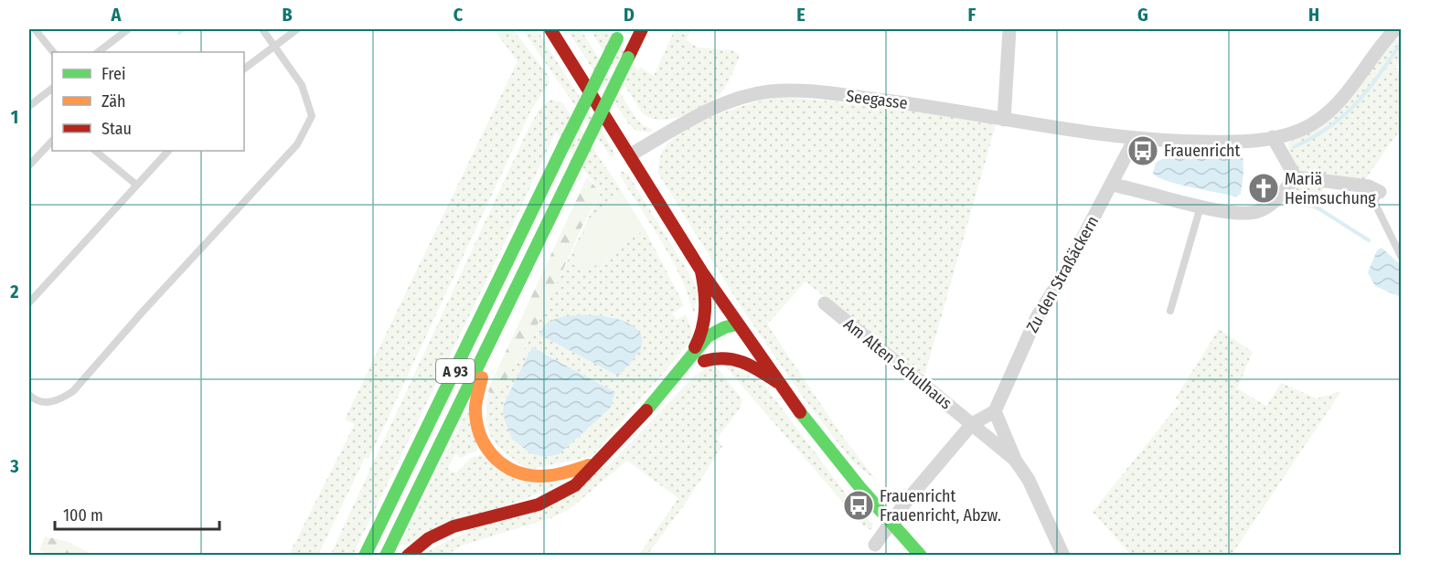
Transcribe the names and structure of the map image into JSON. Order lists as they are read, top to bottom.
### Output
{
  "streets": {
    "main road": ["A 93"],
    "street": ["Seegasse", "Zu den Straßäckern", "Am Alten Schulhaus"]
  },
  "crossings": [
    ["Seegasse", "Zu den Straßäckern"]
  ],
  "places": {
    "bus stop": ["Frauenricht", "Frauenricht Frauenricht, Abzw."],
    "church": ["Mariä Heimsuchung"]
  },
  "legend": ["Frei", "Zäh", "Stau"],
  "scale_bar": "100 m",
  "grid": {
    "columns": [
      "A",
      "B",
      "C",
      "D",
      "E",
      "F",
      "G",
      "H"
    ],
    "rows": ["1", "2", "3"]
  }
}
